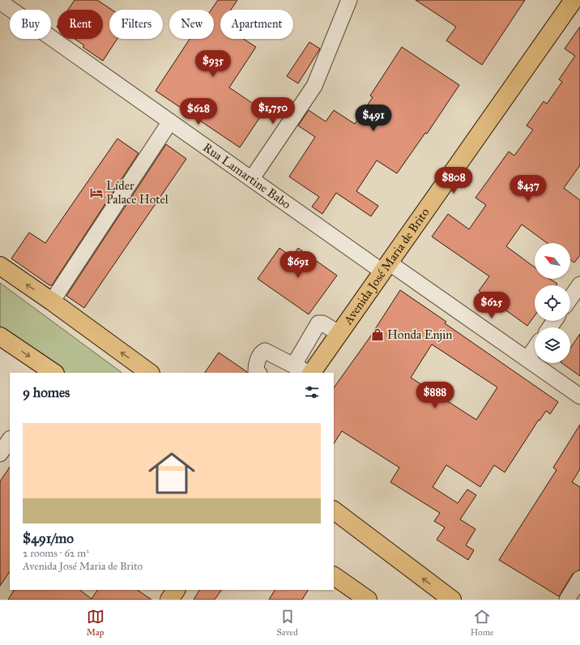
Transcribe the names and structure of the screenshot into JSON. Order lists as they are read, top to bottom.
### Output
{
  "streets": {
    "main road": ["Avenida José Maria de Brito"],
    "street": ["Rua Lamartine Babo"]
  },
  "crossings": [
    ["Rua Lamartine Babo", "Avenida José Maria de Brito"]
  ],
  "places": {
    "hotel": ["Líder Palace Hotel"],
    "shop": ["Honda Enjin"]
  },
  "north": "top left",
  "page": {
    "chip": [
      "Buy",
      "Rent",
      "Filters",
      "New",
      "Apartment"
    ],
    "price": [
      "$935",
      "$1,750",
      "$628",
      "$491",
      "$808",
      "$437",
      "$691",
      "$625",
      "$888"
    ],
    "heading": "9 homes",
    "list": [
      {
        "name": "$491/mo",
        "note": "2 rooms · 62 m² · Avenida José Maria de Brito"
      }
    ],
    "tabs": ["Map", "Saved", "Home"]
  }
}
